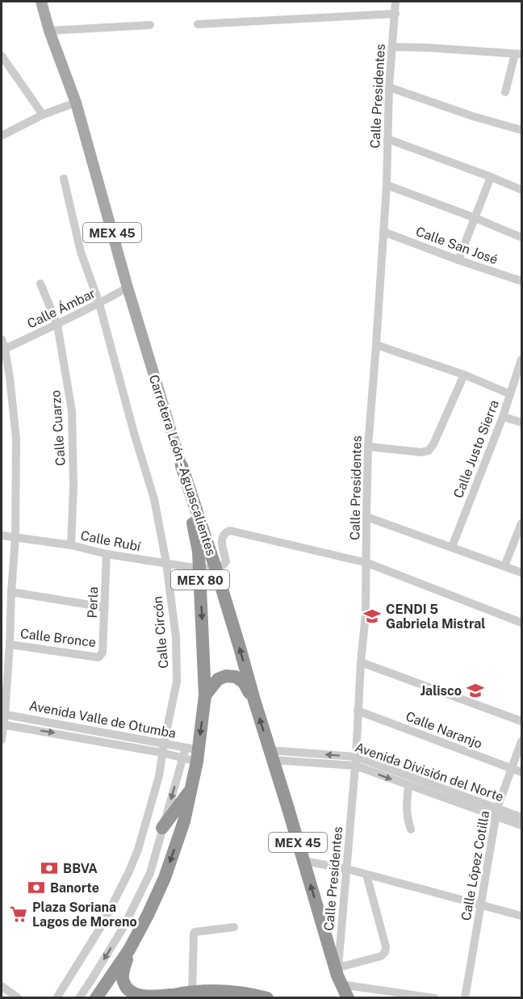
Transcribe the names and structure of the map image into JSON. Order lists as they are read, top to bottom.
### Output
{
  "streets": {
    "highway": ["MEX 45", "Carretera León - Aguascalientes", "MEX 80"],
    "street": [
      "Calle Presidentes",
      "Calle San José",
      "Calle Ámbar",
      "Calle Cuarzo",
      "Calle Justo Sierra",
      "Calle Rubí",
      "Perla",
      "Calle Circón",
      "Calle Bronce",
      "Avenida Valle de Otumba",
      "Calle Naranjo",
      "Avenida División del Norte",
      "Calle López Cotilla"
    ]
  },
  "crossings": [
    ["Calle Presidentes", "MEX 45"],
    ["Calle Presidentes", "Calle San José"],
    ["Calle Presidentes", "Carretera León - Aguascalientes"],
    ["Calle Presidentes", "Calle Naranjo"],
    ["Calle Presidentes", "Avenida División del Norte"],
    ["MEX 45", "Carretera León - Aguascalientes"],
    ["Calle Ámbar", "Calle Cuarzo"],
    ["Calle Ámbar", "Carretera León - Aguascalientes"],
    ["Calle Ámbar", "Calle Circón"],
    ["Calle Cuarzo", "Calle Rubí"],
    ["Carretera León - Aguascalientes", "Calle Rubí"],
    ["Carretera León - Aguascalientes", "MEX 80"],
    ["Carretera León - Aguascalientes", "Avenida División del Norte"],
    ["Calle Rubí", "MEX 80"],
    ["Calle Rubí", "Perla"],
    ["Calle Rubí", "Calle Circón"],
    ["Perla", "Calle Bronce"],
    ["Calle Circón", "Avenida Valle de Otumba"],
    ["Calle Naranjo", "Calle López Cotilla"],
    ["Avenida División del Norte", "Calle López Cotilla"]
  ],
  "places": {
    "school or university": ["CENDI 5 Gabriela Mistral", "Jalisco"],
    "bank": ["BBVA", "Banorte"],
    "supermarket": ["Plaza Soriana Lagos de Moreno"]
  }
}
